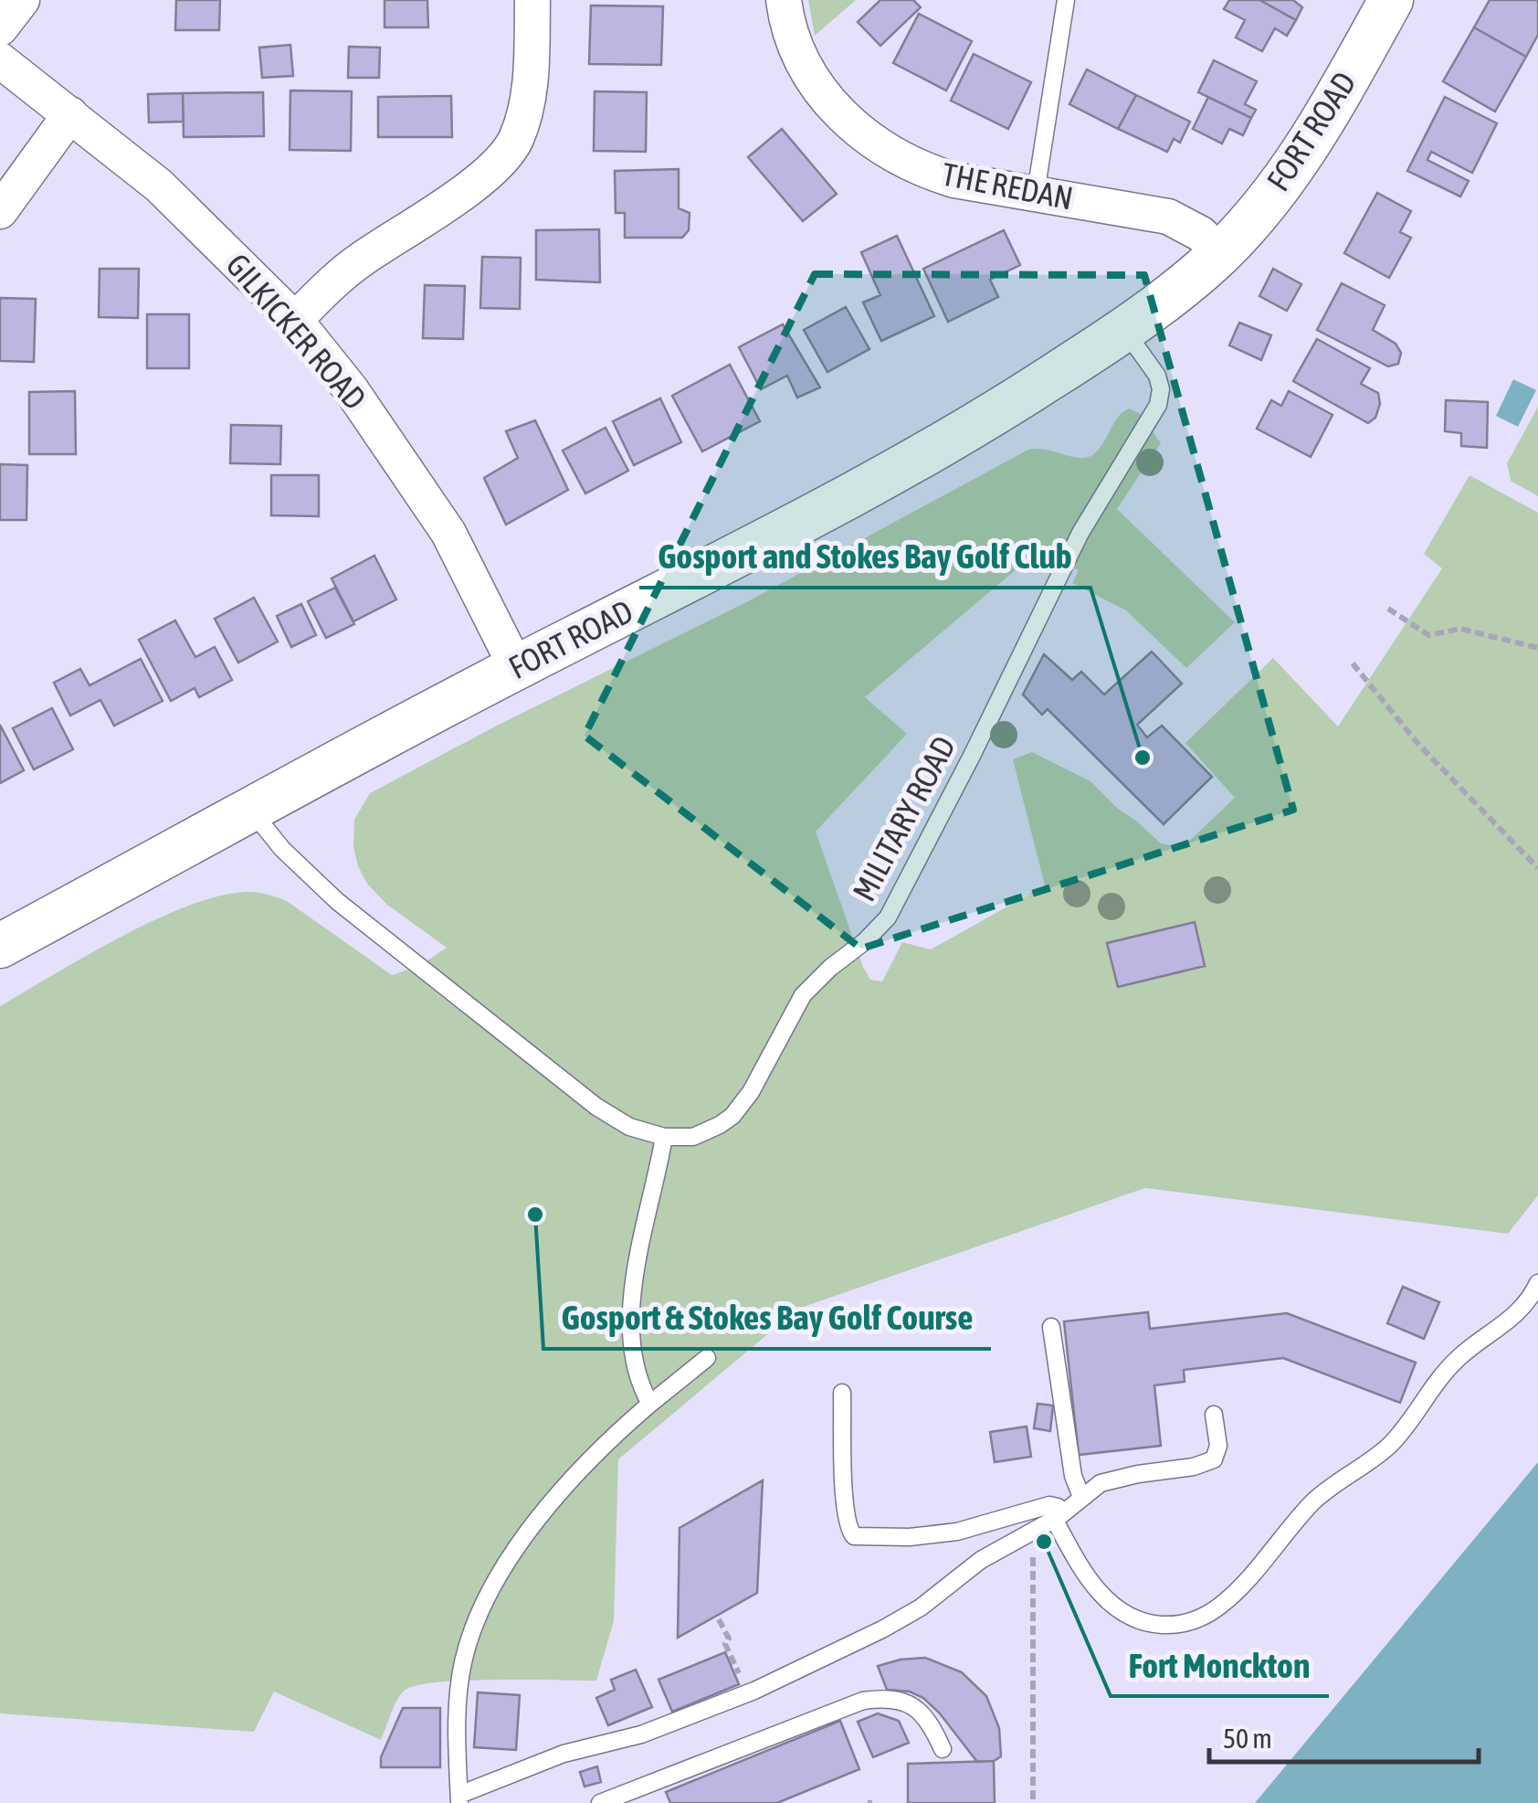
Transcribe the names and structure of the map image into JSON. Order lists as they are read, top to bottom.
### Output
{
  "streets": {
    "street": ["FORT ROAD", "THE REDAN", "GILKICKER ROAD"],
    "lane": ["MILITARY ROAD"]
  },
  "crossings": [
    ["FORT ROAD", "THE REDAN"],
    ["FORT ROAD", "GILKICKER ROAD"],
    ["FORT ROAD", "MILITARY ROAD"]
  ],
  "places": ["Gosport and Stokes Bay Golf Club", "Gosport & Stokes Bay Golf Course", "Fort Monckton"],
  "scale_bar": "50 m"
}
